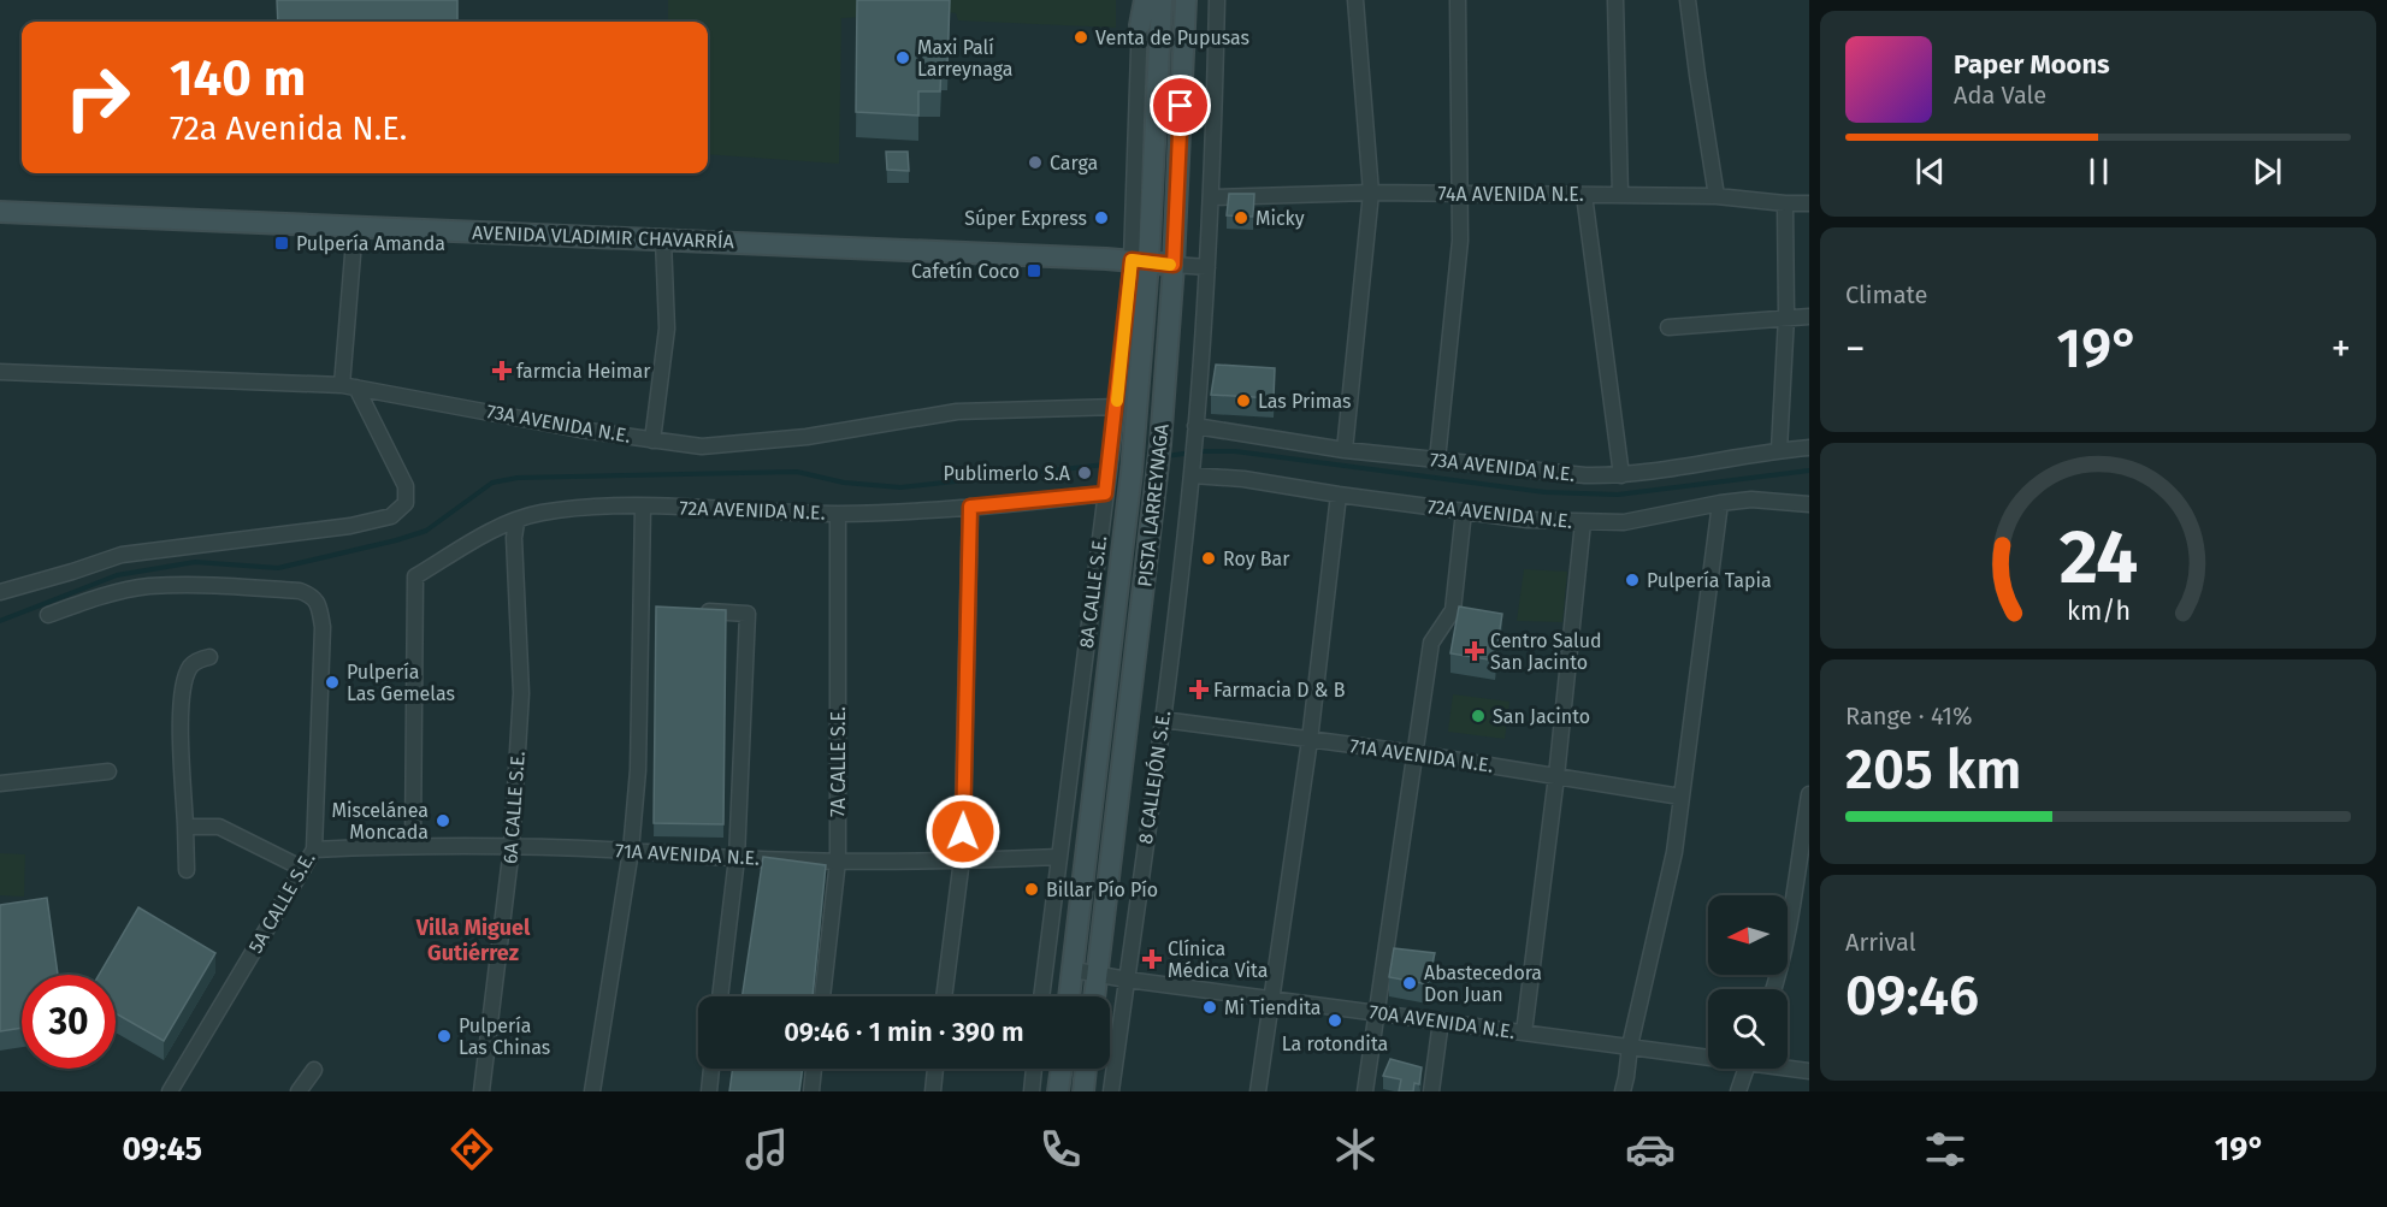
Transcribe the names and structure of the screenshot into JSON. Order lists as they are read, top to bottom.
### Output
{
  "streets": {
    "main road": ["AVENIDA VLADIMIR CHAVARRÍA", "PISTA LARREYNAGA"],
    "street": [
      "74A AVENIDA N.E.",
      "73A AVENIDA N.E.",
      "72A AVENIDA N.E.",
      "8A CALLE S.E.",
      "71A AVENIDA N.E.",
      "7A CALLE S.E.",
      "8 CALLEJÓN S.E.",
      "6A CALLE S.E.",
      "5A CALLE S.E.",
      "70A AVENIDA N.E."
    ]
  },
  "crossings": [
    ["AVENIDA VLADIMIR CHAVARRÍA", "PISTA LARREYNAGA"],
    ["AVENIDA VLADIMIR CHAVARRÍA", "8A CALLE S.E."],
    ["73A AVENIDA N.E.", "8A CALLE S.E."],
    ["73A AVENIDA N.E.", "8 CALLEJÓN S.E."],
    ["PISTA LARREYNAGA", "8A CALLE S.E."],
    ["PISTA LARREYNAGA", "70A AVENIDA N.E."],
    ["72A AVENIDA N.E.", "8A CALLE S.E."],
    ["72A AVENIDA N.E.", "71A AVENIDA N.E."],
    ["72A AVENIDA N.E.", "7A CALLE S.E."],
    ["72A AVENIDA N.E.", "8 CALLEJÓN S.E."],
    ["72A AVENIDA N.E.", "6A CALLE S.E."],
    ["8A CALLE S.E.", "71A AVENIDA N.E."],
    ["71A AVENIDA N.E.", "7A CALLE S.E."],
    ["71A AVENIDA N.E.", "8 CALLEJÓN S.E."],
    ["71A AVENIDA N.E.", "6A CALLE S.E."],
    ["71A AVENIDA N.E.", "5A CALLE S.E."],
    ["8 CALLEJÓN S.E.", "70A AVENIDA N.E."]
  ],
  "districts": ["Villa Miguel Gutiérrez"],
  "places": {
    "other": [
      "Venta de Pupusas",
      "Maxi Palí Larreynaga",
      "Carga",
      "Súper Express",
      "Micky",
      "Las Primas",
      "Publimerlo S.A",
      "Roy Bar",
      "Pulpería Tapia",
      "Pulpería Las Gemelas",
      "San Jacinto",
      "Miscelánea Moncada",
      "Billar Pío Pío",
      "Abastecedora Don Juan",
      "Mi Tiendita",
      "La rotondita",
      "Pulpería Las Chinas"
    ],
    "transit": ["Pulpería Amanda", "Cafetín Coco"],
    "health": [
      "farmcia Heimar",
      "Centro Salud San Jacinto",
      "Farmacia D & B",
      "Clínica Médica Vita"
    ]
  },
  "north": "left",
  "page": {
    "turn": ["140 m", "72a Avenida N.E."],
    "song": ["Paper Moons", "Ada Vale"],
    "tile": [
      "Climate",
      ["Range · 41%", "205 km"],
      ["Arrival", "09:46"]
    ],
    "heat": ["−", "19°", "+"],
    "limit": "30",
    "trip": "09:46 · 1 min · 390 m",
    "tabs": ["09:45", "19°"],
    "gauge": ["24", "km/h"]
  }
}
